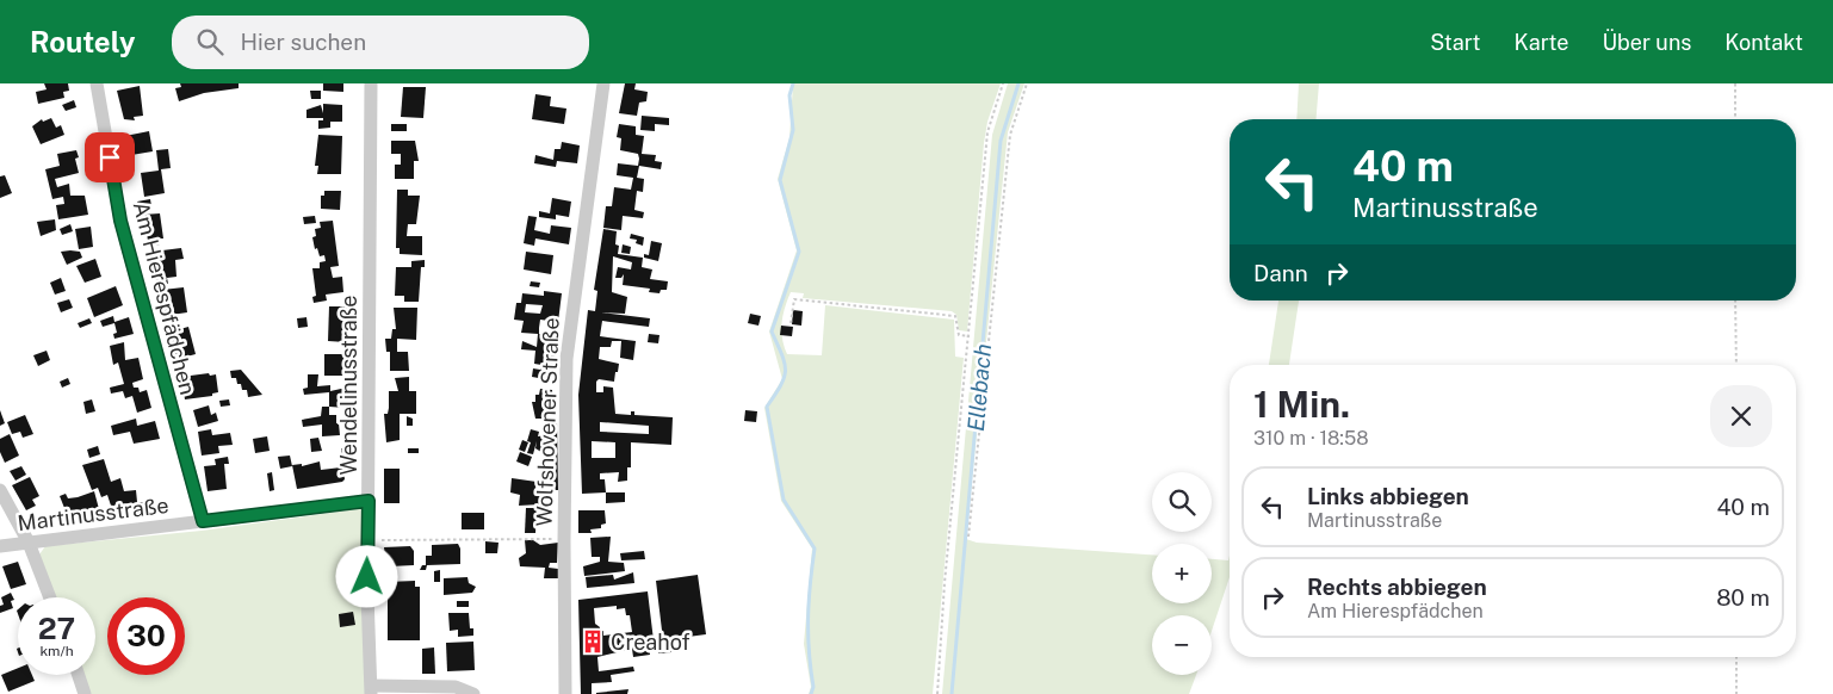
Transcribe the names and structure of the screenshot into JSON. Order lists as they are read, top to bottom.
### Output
{
  "streets": {
    "street": [
      "Am Hierespfädchen",
      "Wendelinusstraße",
      "Wolfshovener Straße",
      "Martinusstraße"
    ]
  },
  "crossings": [
    ["Am Hierespfädchen", "Martinusstraße"],
    ["Wendelinusstraße", "Martinusstraße"]
  ],
  "water": ["Ellebach"],
  "places": {
    "building": ["Creahof"]
  },
  "page": {
    "header": "Routely",
    "search": "Hier suchen",
    "nav": [
      "Start",
      "Karte",
      "Über uns",
      "Kontakt"
    ],
    "turn": ["40 m", "Martinusstraße"],
    "then": "Dann",
    "heading": ["1 Min.", "310 m · 18:58"],
    "list": [
      {
        "name": "Links abbiegen",
        "note": "Martinusstraße",
        "value": "40 m"
      },
      {
        "name": "Rechts abbiegen",
        "note": "Am Hierespfädchen",
        "value": "80 m"
      }
    ],
    "map_buttons": ["+", "−"],
    "speed": "27 km/h",
    "limit": "30"
  }
}
